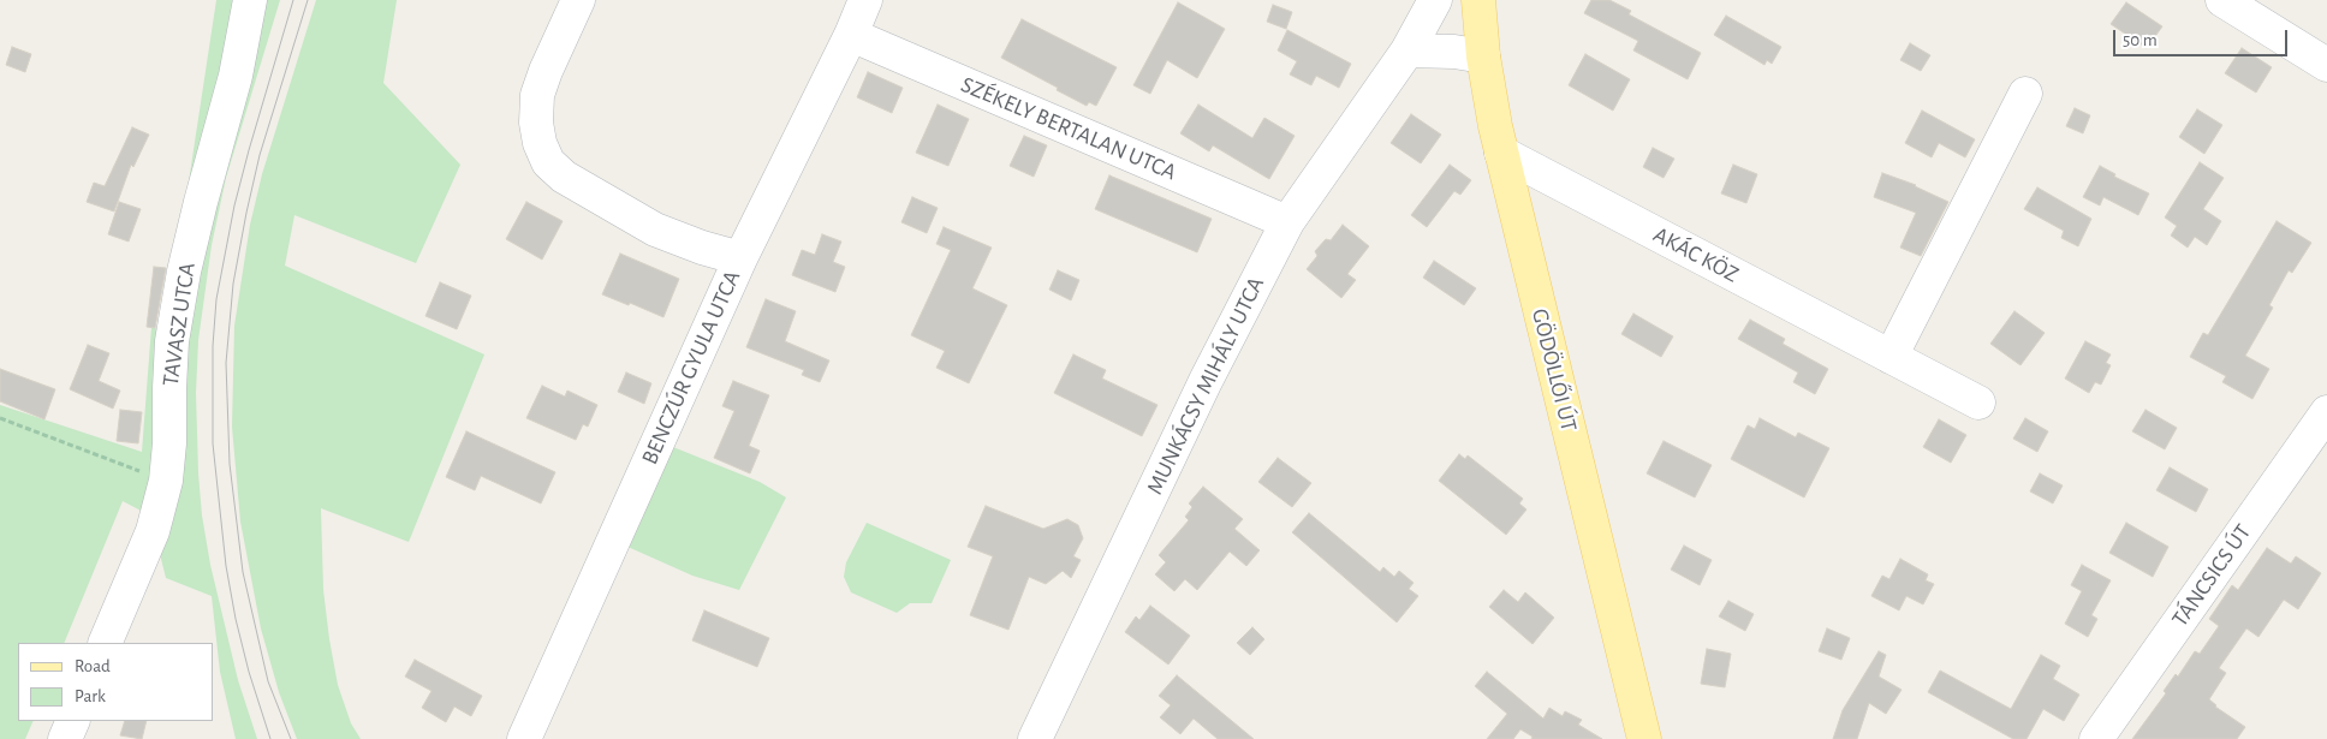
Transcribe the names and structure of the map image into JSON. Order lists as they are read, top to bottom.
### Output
{
  "streets": {
    "main road": ["GÖDÖLLŐI ÚT"],
    "street": [
      "SZÉKELY BERTALAN UTCA",
      "AKÁC KÖZ",
      "TAVASZ UTCA",
      "BENCZÚR GYULA UTCA",
      "MUNKÁCSY MIHÁLY UTCA",
      "TÁNCSICS ÚT"
    ]
  },
  "crossings": [
    ["SZÉKELY BERTALAN UTCA", "BENCZÚR GYULA UTCA"],
    ["SZÉKELY BERTALAN UTCA", "MUNKÁCSY MIHÁLY UTCA"],
    ["AKÁC KÖZ", "GÖDÖLLŐI ÚT"]
  ],
  "legend": ["Road", "Park"],
  "scale_bar": "50 m"
}
